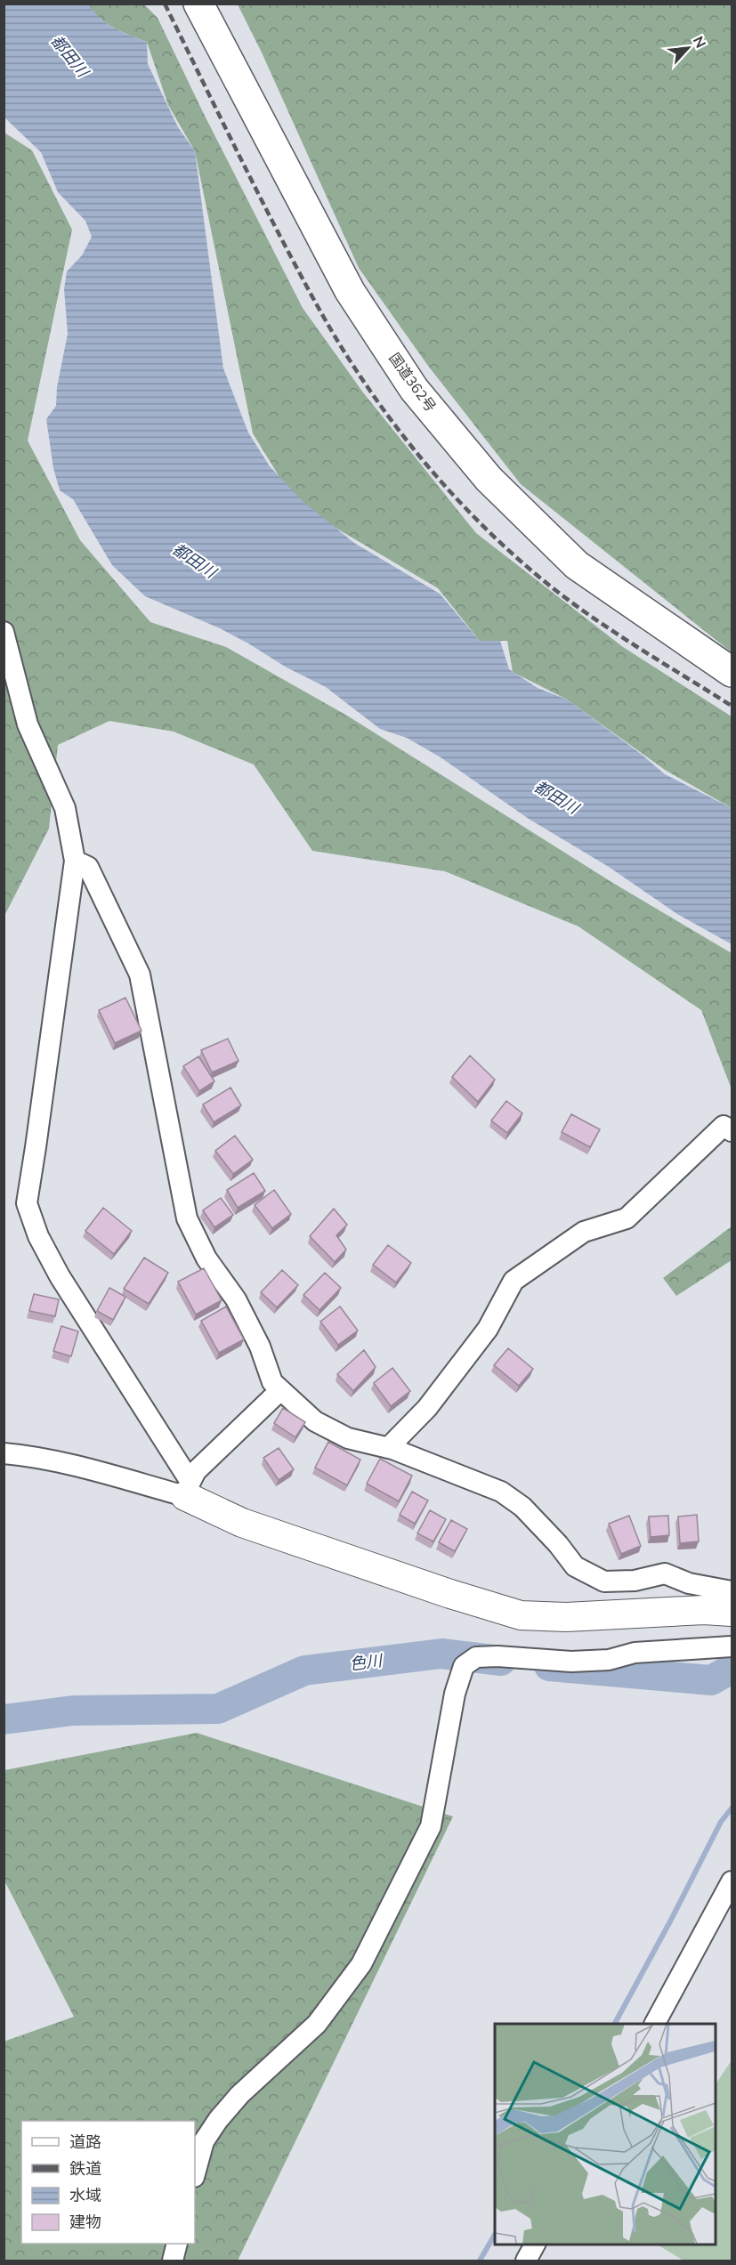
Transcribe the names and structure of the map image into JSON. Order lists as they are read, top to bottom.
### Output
{
  "streets": {
    "highway": ["国道362号"]
  },
  "water": ["都田川", "色川"],
  "legend": [
    "道路",
    "鉄道",
    "水域",
    "建物"
  ],
  "north": "top right"
}
